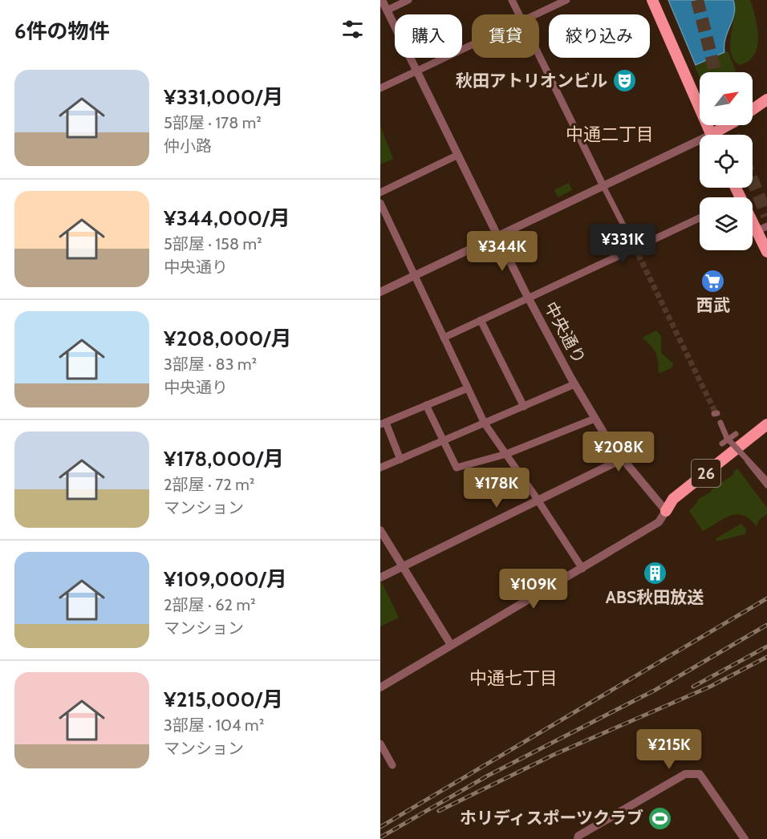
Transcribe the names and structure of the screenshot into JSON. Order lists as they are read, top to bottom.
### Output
{
  "streets": {
    "main road": ["26"],
    "street": ["中央通り"]
  },
  "crossings": [
    ["中央通り", "26"]
  ],
  "districts": ["中通二丁目", "中通七丁目"],
  "places": {
    "theatre": ["秋田アトリオンビル"],
    "supermarket": ["西武"],
    "building": ["ABS秋田放送"],
    "sports": ["ホリディスポーツクラブ"]
  },
  "north": "top right",
  "page": {
    "heading": "6件の物件",
    "chip": ["購入", "賃貸", "絞り込み"],
    "list": [
      {
        "name": "¥331,000/月",
        "note": "5部屋 · 178 m² · 仲小路"
      },
      {
        "name": "¥344,000/月",
        "note": "5部屋 · 158 m² · 中央通り"
      },
      {
        "name": "¥208,000/月",
        "note": "3部屋 · 83 m² · 中央通り"
      },
      {
        "name": "¥178,000/月",
        "note": "2部屋 · 72 m² · マンション"
      },
      {
        "name": "¥109,000/月",
        "note": "2部屋 · 62 m² · マンション"
      },
      {
        "name": "¥215,000/月",
        "note": "3部屋 · 104 m² · マンション"
      }
    ],
    "price": [
      "¥331K",
      "¥344K",
      "¥208K",
      "¥178K",
      "¥109K",
      "¥215K"
    ]
  }
}
